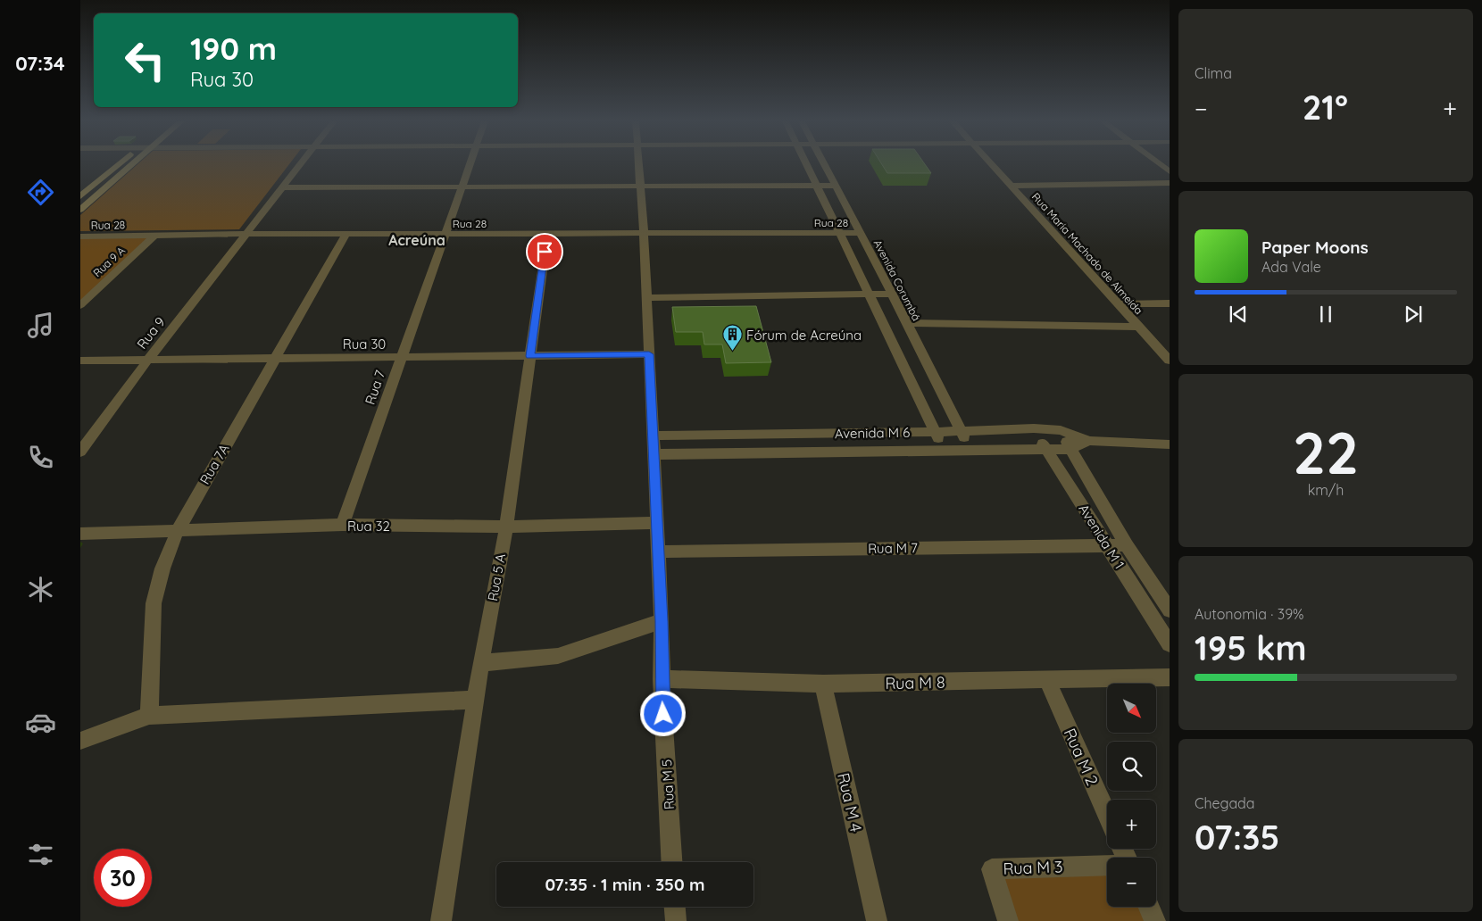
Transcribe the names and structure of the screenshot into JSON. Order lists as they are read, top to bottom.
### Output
{
  "streets": {
    "street": [
      "Rua 28",
      "Rua Maria Machado de Almeida",
      "Rua 9 A",
      "Avenida Corumbá",
      "Rua 9",
      "Rua 30",
      "Rua 7",
      "Avenida M 6",
      "Rua 7A",
      "Rua 32",
      "Avenida M 1",
      "Rua M 7",
      "Rua 5 A",
      "Rua M 8",
      "Rua M 2",
      "Rua M 5",
      "Rua M 4",
      "Rua M 3"
    ]
  },
  "crossings": [
    ["Rua 28", "Rua 9 A"],
    ["Rua 28", "Avenida Corumbá"],
    ["Rua 28", "Rua 9"],
    ["Rua 28", "Rua 7"],
    ["Rua 28", "Rua 7A"],
    ["Rua 28", "Rua 5 A"],
    ["Rua 28", "Rua M 5"],
    ["Avenida Corumbá", "Avenida M 6"],
    ["Rua 9", "Rua 30"],
    ["Rua 30", "Rua 7"],
    ["Rua 30", "Rua 7A"],
    ["Rua 30", "Rua 5 A"],
    ["Rua 30", "Rua M 5"],
    ["Rua 7", "Rua 32"],
    ["Avenida M 6", "Avenida M 1"],
    ["Avenida M 6", "Rua M 5"],
    ["Rua 7A", "Rua 32"],
    ["Rua 32", "Rua 5 A"],
    ["Rua 32", "Rua M 5"],
    ["Avenida M 1", "Rua M 7"],
    ["Rua M 7", "Rua M 5"],
    ["Rua M 8", "Rua M 2"],
    ["Rua M 8", "Rua M 5"],
    ["Rua M 8", "Rua M 4"]
  ],
  "districts": ["Acreúna"],
  "places": {
    "building": ["Fórum de Acreúna"]
  },
  "north": "bottom right",
  "page": {
    "tabs": "07:34",
    "tile": [
      "Clima",
      ["22", "km/h"],
      ["Autonomia · 39%", "195 km"],
      ["Chegada", "07:35"]
    ],
    "turn": ["190 m", "Rua 30"],
    "heat": ["−", "21°", "+"],
    "song": ["Paper Moons", "Ada Vale"],
    "map_buttons": ["+", "−"],
    "limit": "30",
    "trip": "07:35 · 1 min · 350 m"
  }
}
